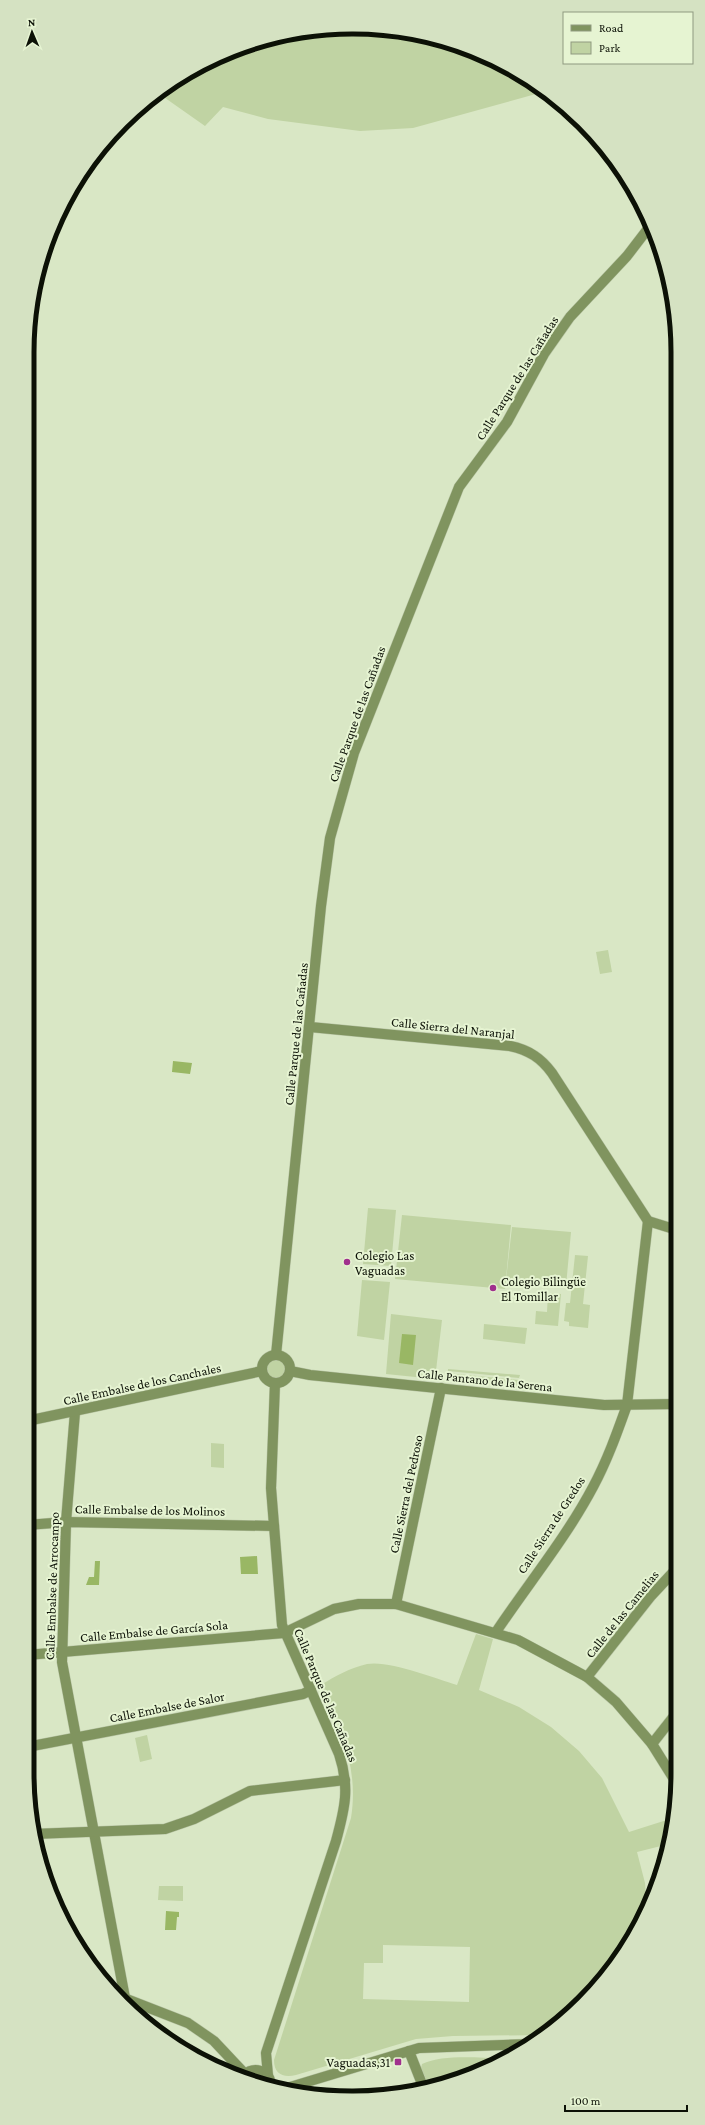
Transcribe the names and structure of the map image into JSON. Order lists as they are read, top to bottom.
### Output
{
  "streets": {
    "street": [
      "Calle Parque de las Cañadas",
      "Calle Sierra del Naranjal",
      "Calle Pantano de la Serena",
      "Calle Embalse de los Canchales",
      "Calle Sierra del Pedroso",
      "Calle Embalse de los Molinos",
      "Calle Sierra de Gredos",
      "Calle Embalse de Arrocampo",
      "Calle de las Camelias",
      "Calle Embalse de García Sola",
      "Calle Embalse de Salor"
    ]
  },
  "crossings": [
    ["Calle Parque de las Cañadas", "Calle Sierra del Naranjal"],
    ["Calle Parque de las Cañadas", "Calle Pantano de la Serena"],
    ["Calle Parque de las Cañadas", "Calle Embalse de los Canchales"],
    ["Calle Parque de las Cañadas", "Calle Embalse de los Molinos"],
    ["Calle Parque de las Cañadas", "Calle Embalse de García Sola"],
    ["Calle Parque de las Cañadas", "Calle Embalse de Salor"],
    ["Calle Sierra del Naranjal", "Calle Sierra de Gredos"],
    ["Calle Pantano de la Serena", "Calle Embalse de los Canchales"],
    ["Calle Pantano de la Serena", "Calle Sierra del Pedroso"],
    ["Calle Pantano de la Serena", "Calle Sierra de Gredos"],
    ["Calle Embalse de los Canchales", "Calle Embalse de Arrocampo"],
    ["Calle Embalse de los Molinos", "Calle Embalse de Arrocampo"],
    ["Calle Embalse de Arrocampo", "Calle Embalse de García Sola"],
    ["Calle Embalse de Arrocampo", "Calle Embalse de Salor"]
  ],
  "places": {
    "other": ["Colegio Las Vaguadas", "Colegio Bilingüe El Tomillar"],
    "transit": ["Vaguadas,31"]
  },
  "legend": ["Road", "Park"],
  "scale_bar": "100 m",
  "north": "top"
}
